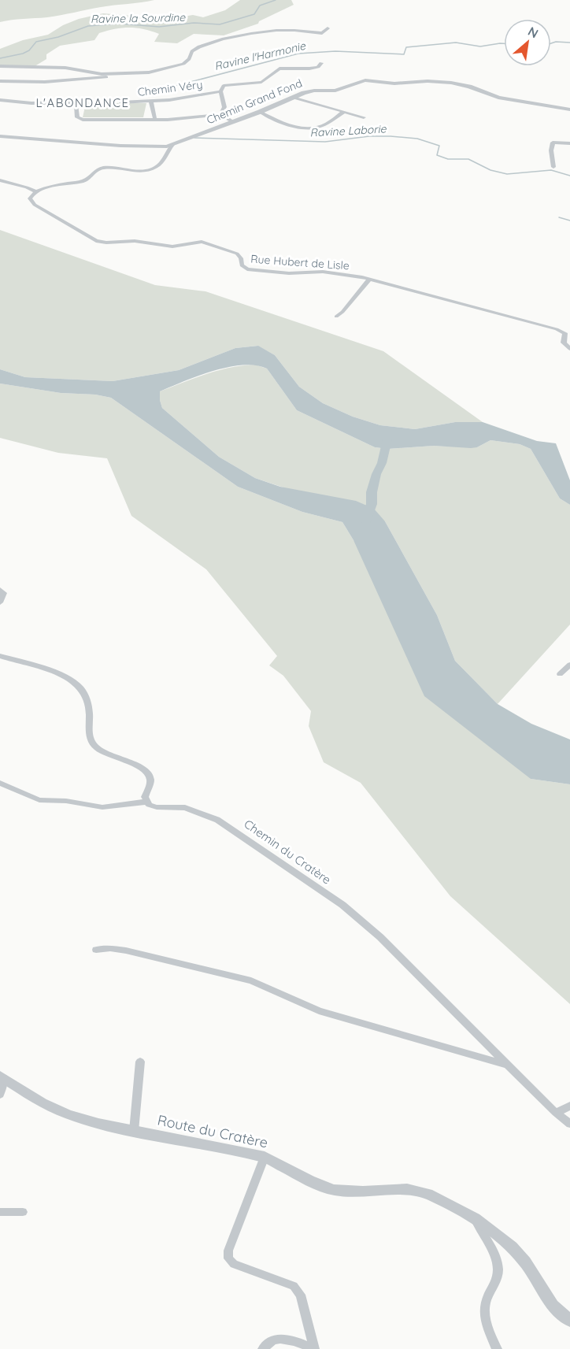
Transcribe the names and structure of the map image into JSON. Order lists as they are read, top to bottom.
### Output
{
  "streets": {
    "street": [
      "Chemin Véry",
      "Chemin Grand Fond",
      "Rue Hubert de Lisle",
      "Chemin du Cratère",
      "Route du Cratère"
    ]
  },
  "districts": ["L'ABONDANCE"],
  "water": ["Ravine la Sourdine", "Ravine l'Harmonie", "Ravine Laborie"],
  "north": "top right"
}
